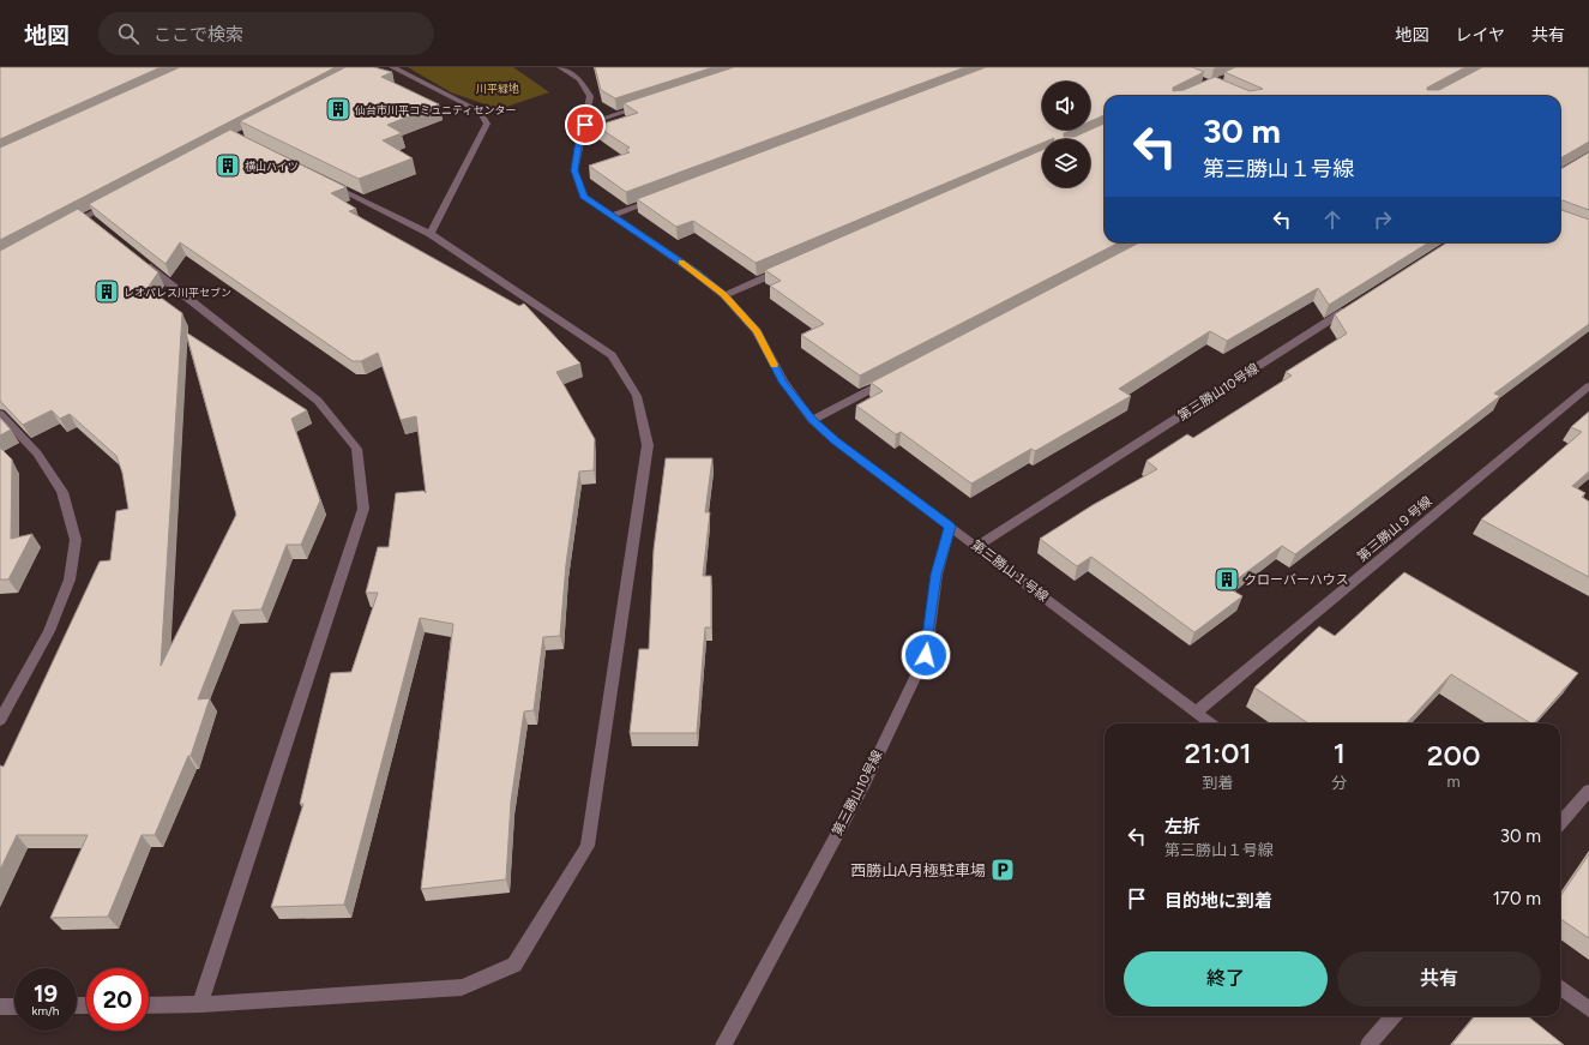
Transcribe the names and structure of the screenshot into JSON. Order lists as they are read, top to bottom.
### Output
{
  "streets": {
    "street": ["第三勝山10号線", "第三勝山９号線", "第三勝山１号線"]
  },
  "crossings": [
    ["第三勝山10号線", "第三勝山１号線"],
    ["第三勝山９号線", "第三勝山１号線"]
  ],
  "parks": ["川平緑地"],
  "places": {
    "building": [
      "仙台市川平コミュニティセンター",
      "横山ハイツ",
      "レオパレス川平セブン",
      "クローバーハウス"
    ],
    "parking": ["西勝山A月極駐車場"]
  },
  "page": {
    "header": "地図",
    "search": "ここで検索",
    "nav": ["地図", "レイヤ", "共有"],
    "turn": ["30 m", "第三勝山１号線"],
    "eta": [
      "21:01",
      "到着",
      "1",
      "分",
      "200",
      "m"
    ],
    "list": [
      {
        "name": "左折",
        "note": "第三勝山１号線",
        "value": "30 m"
      },
      {
        "name": "目的地に到着",
        "value": "170 m"
      }
    ],
    "buttons": ["終了", "共有"],
    "speed": "19 km/h",
    "limit": "20"
  }
}
